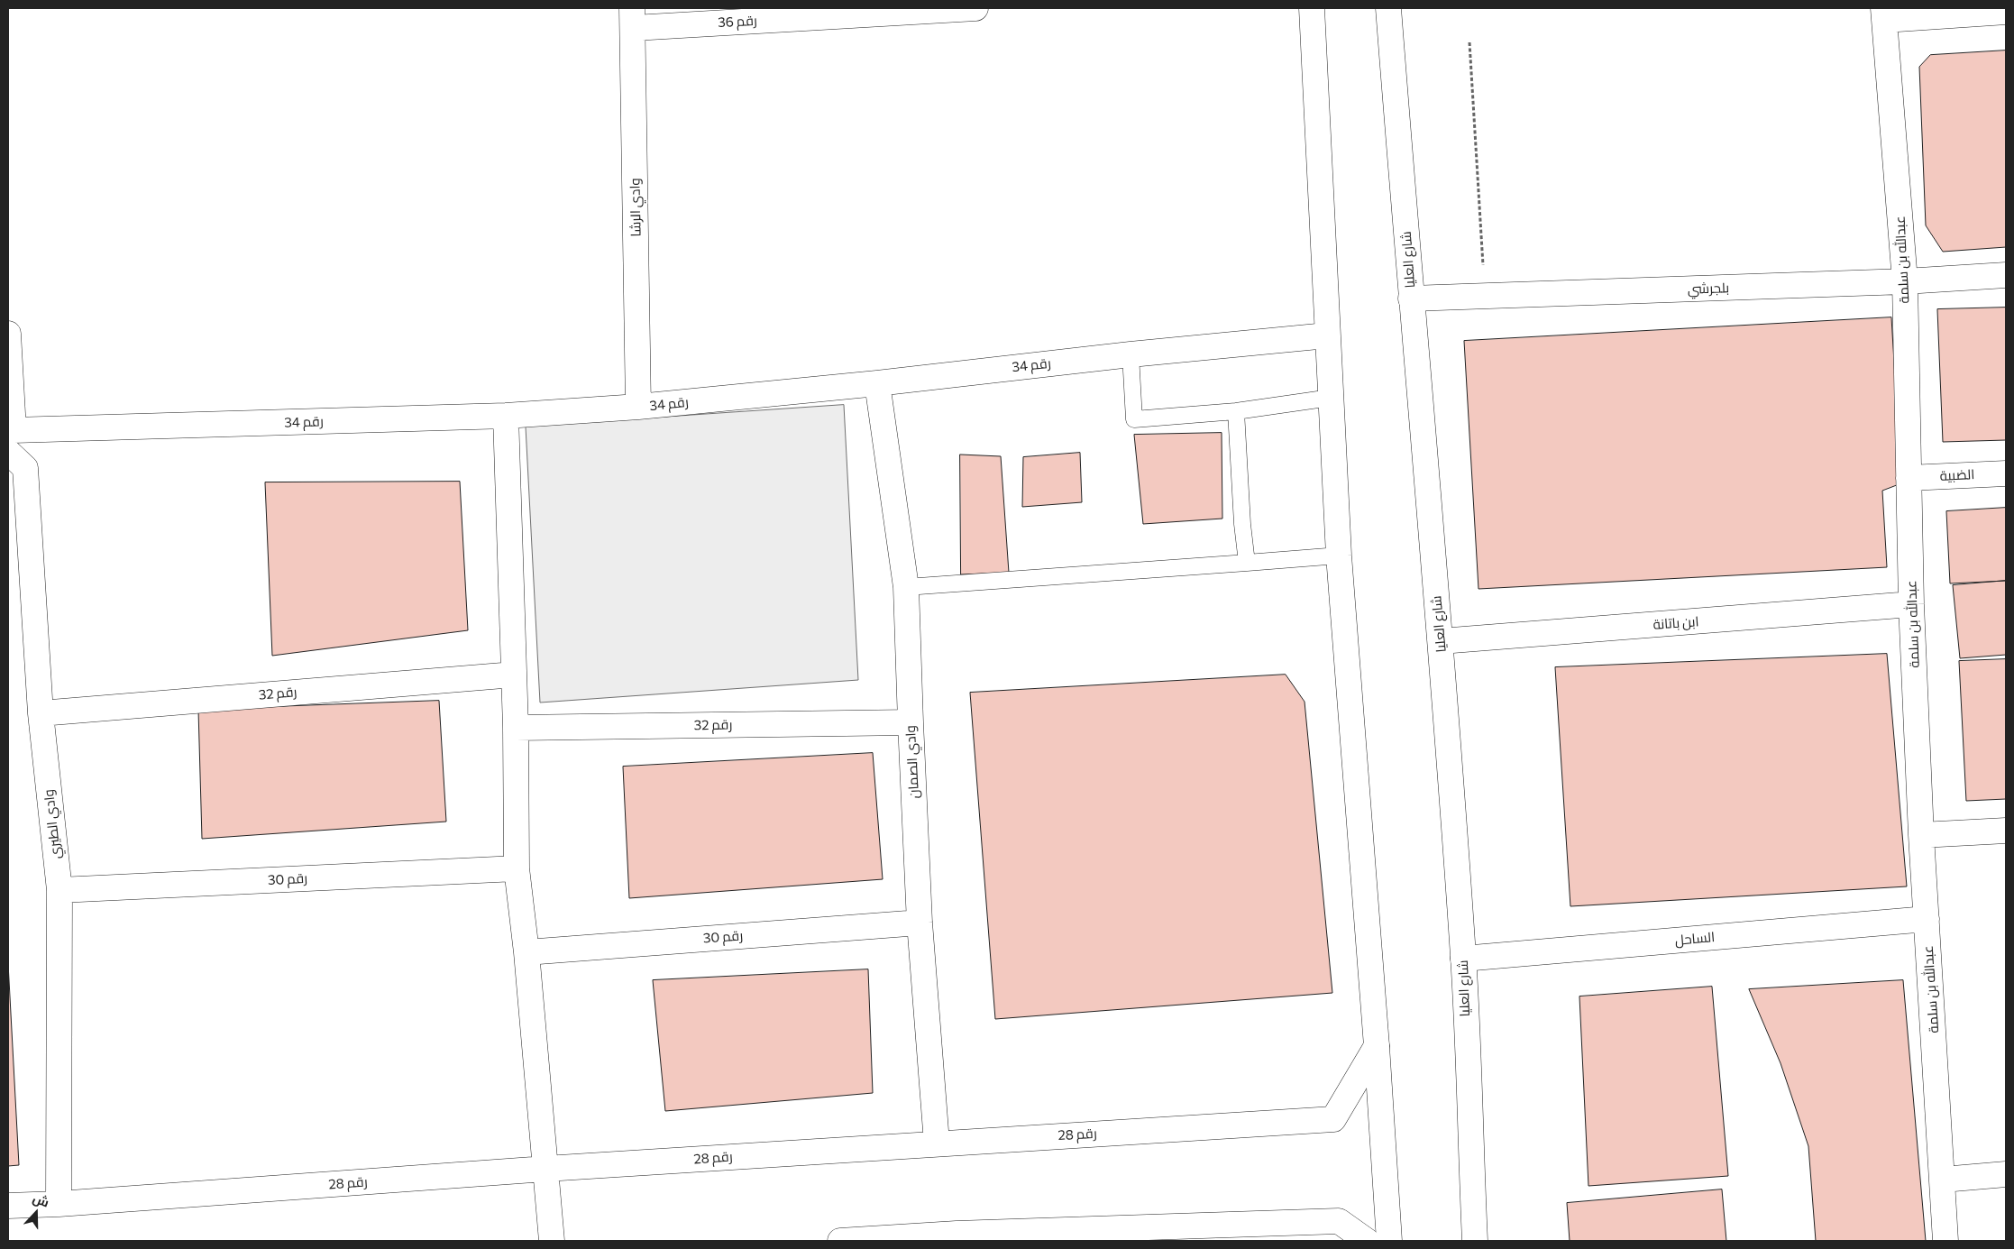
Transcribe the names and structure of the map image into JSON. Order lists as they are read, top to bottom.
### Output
{
  "streets": {
    "street": [
      "رقم 36",
      "وادي الرشا",
      "شارع العليا",
      "عبدالله بن سلمة",
      "بلجرشي",
      "رقم 34",
      "الضبية",
      "ابن باتانة",
      "رقم 32",
      "وادي الصمان",
      "وادي الطيري",
      "رقم 30",
      "الساحل",
      "رقم 28"
    ]
  },
  "crossings": [
    ["رقم 36", "وادي الرشا"],
    ["وادي الرشا", "رقم 34"],
    ["شارع العليا", "بلجرشي"],
    ["شارع العليا", "ابن باتانة"],
    ["شارع العليا", "الساحل"],
    ["عبدالله بن سلمة", "بلجرشي"],
    ["عبدالله بن سلمة", "الضبية"],
    ["عبدالله بن سلمة", "ابن باتانة"],
    ["عبدالله بن سلمة", "الساحل"],
    ["رقم 34", "وادي الصمان"],
    ["رقم 34", "وادي الطيري"],
    ["رقم 32", "وادي الصمان"],
    ["رقم 32", "وادي الطيري"],
    ["وادي الصمان", "رقم 30"],
    ["وادي الصمان", "رقم 28"],
    ["وادي الطيري", "رقم 30"],
    ["وادي الطيري", "رقم 28"]
  ],
  "north": "top"
}
